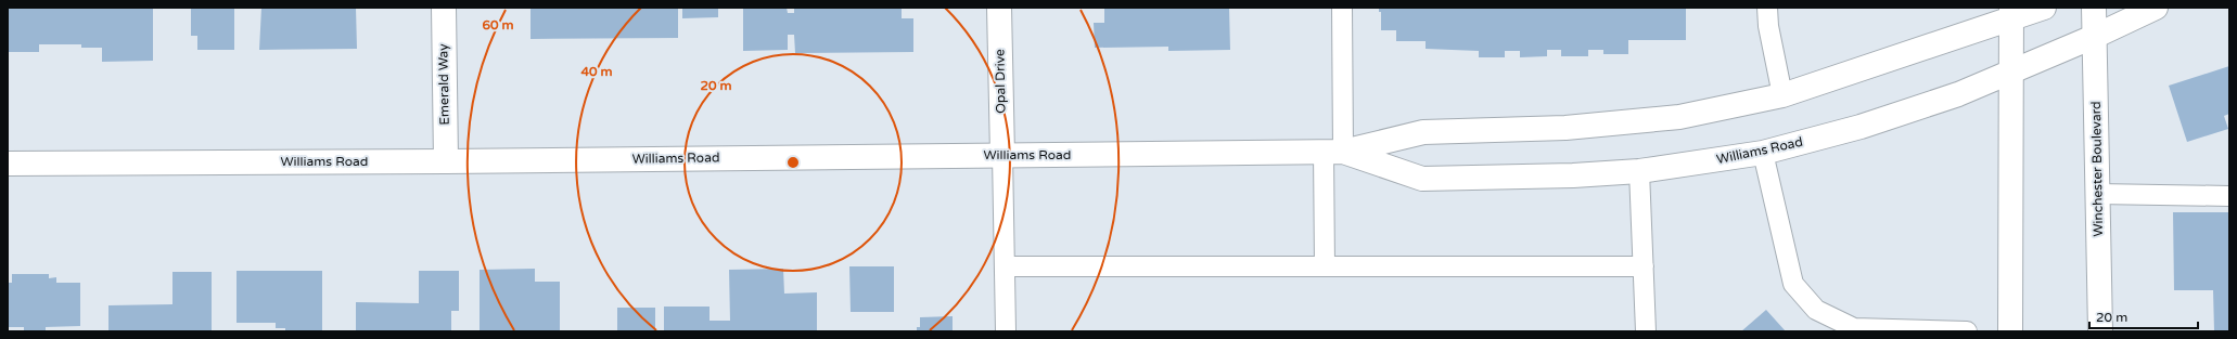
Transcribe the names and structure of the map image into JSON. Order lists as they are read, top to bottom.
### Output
{
  "streets": {
    "street": [
      "Opal Drive",
      "Emerald Way",
      "Williams Road",
      "Winchester Boulevard"
    ]
  },
  "crossings": [
    ["Opal Drive", "Williams Road"],
    ["Emerald Way", "Williams Road"],
    ["Williams Road", "Winchester Boulevard"]
  ],
  "scale_bar": "20 m",
  "rings": ["60 m", "40 m", "20 m"]
}
